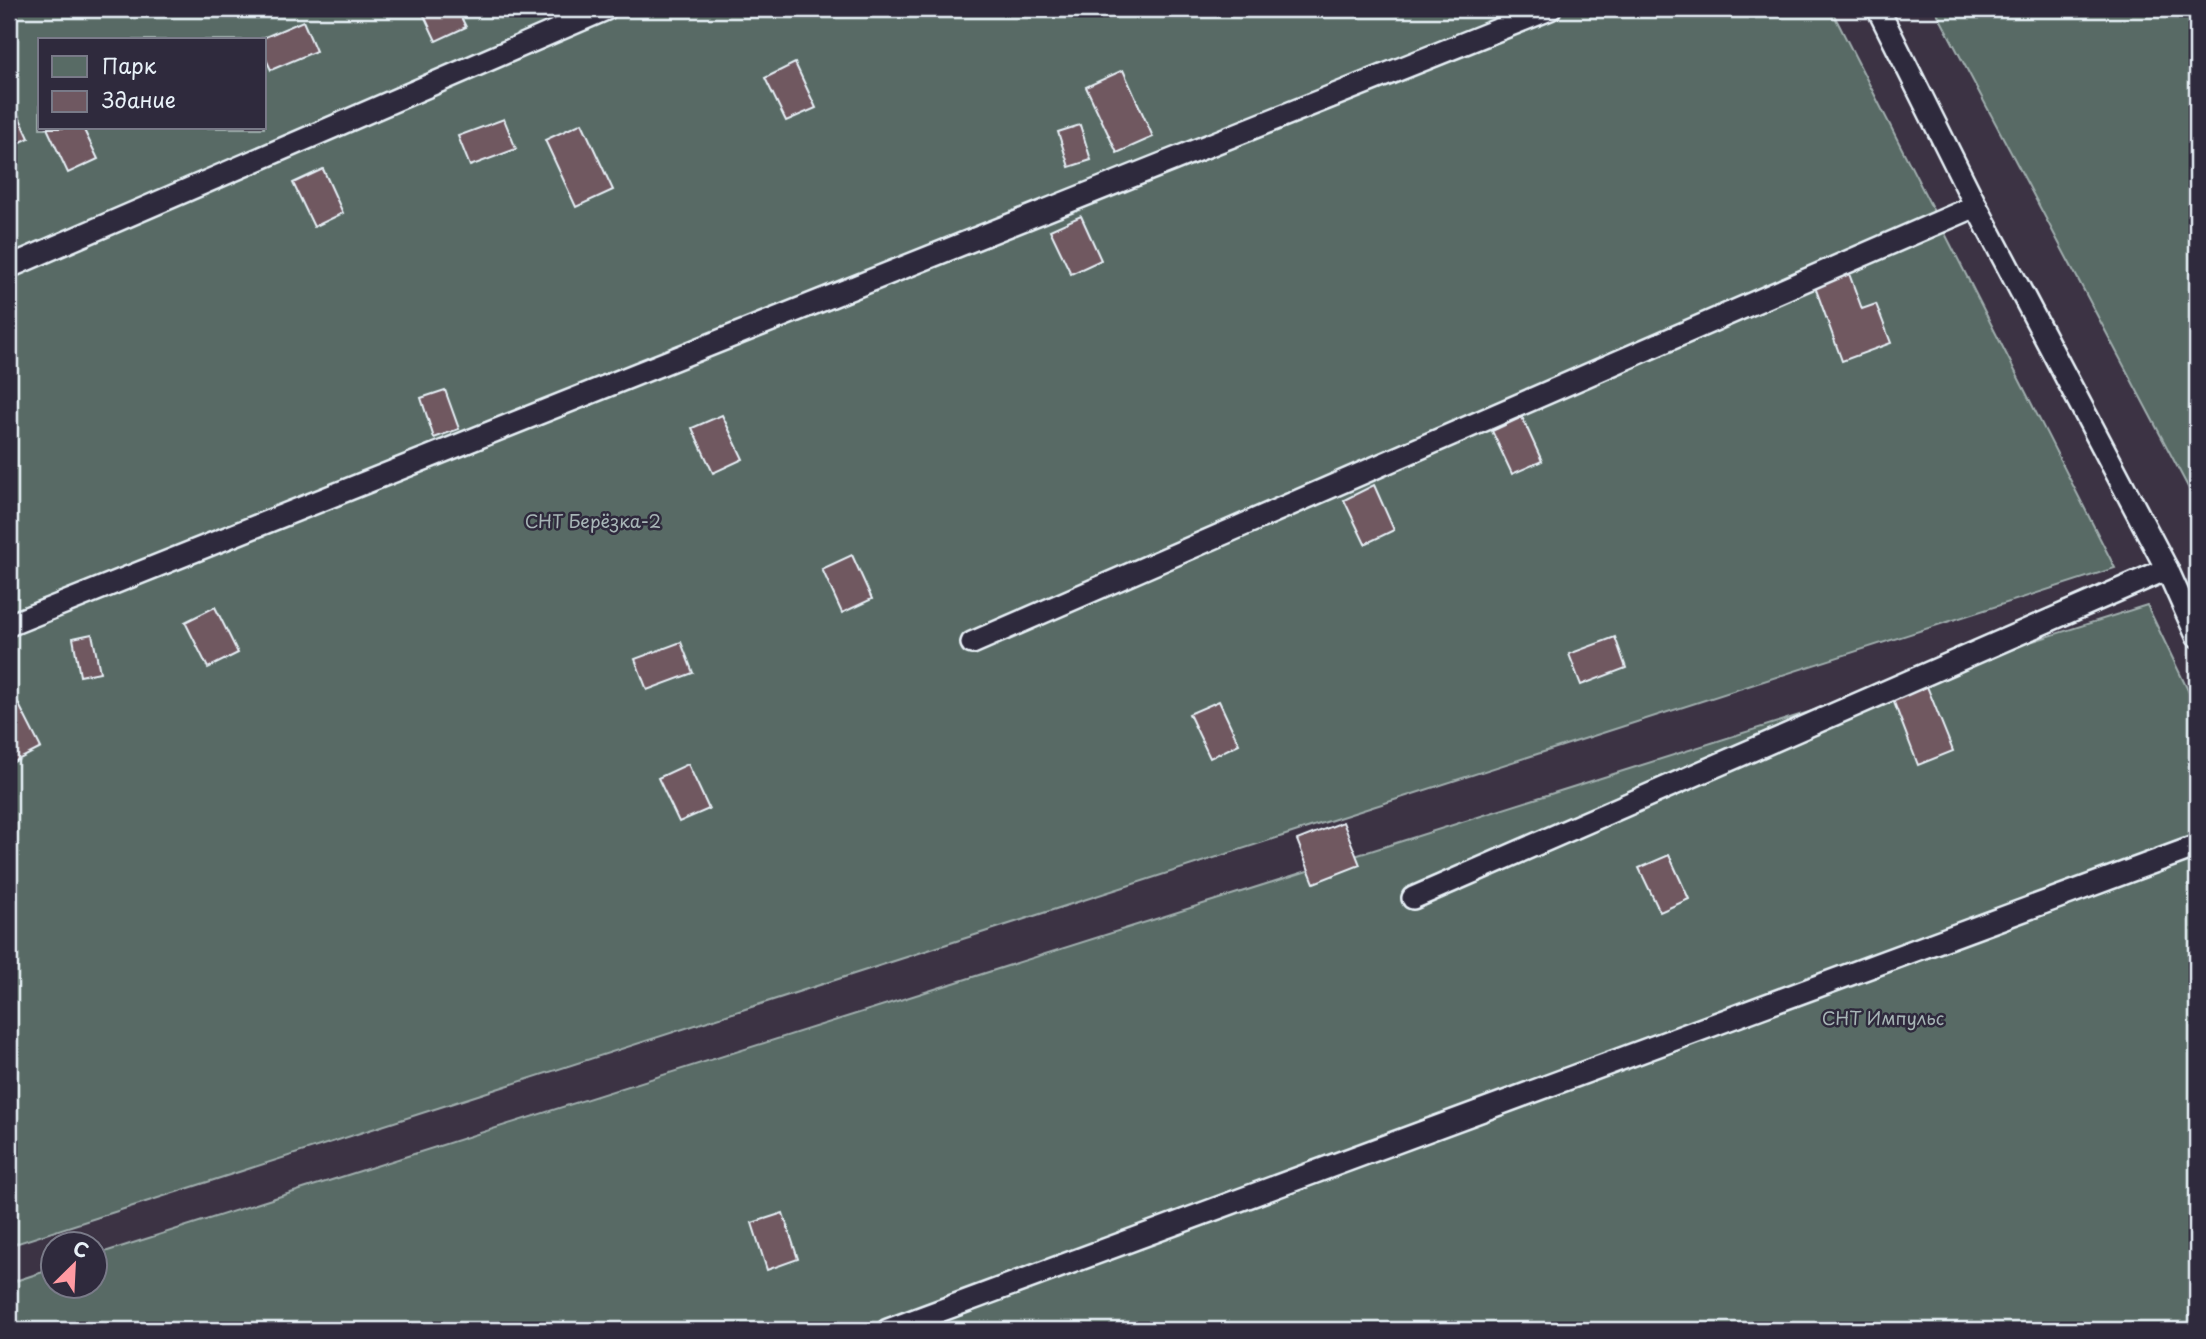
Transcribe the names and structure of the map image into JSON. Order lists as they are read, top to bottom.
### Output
{
  "parks": ["СНТ Берёзка-2", "СНТ Импульс"],
  "legend": ["Парк", "Здание"],
  "north": "top right"
}
